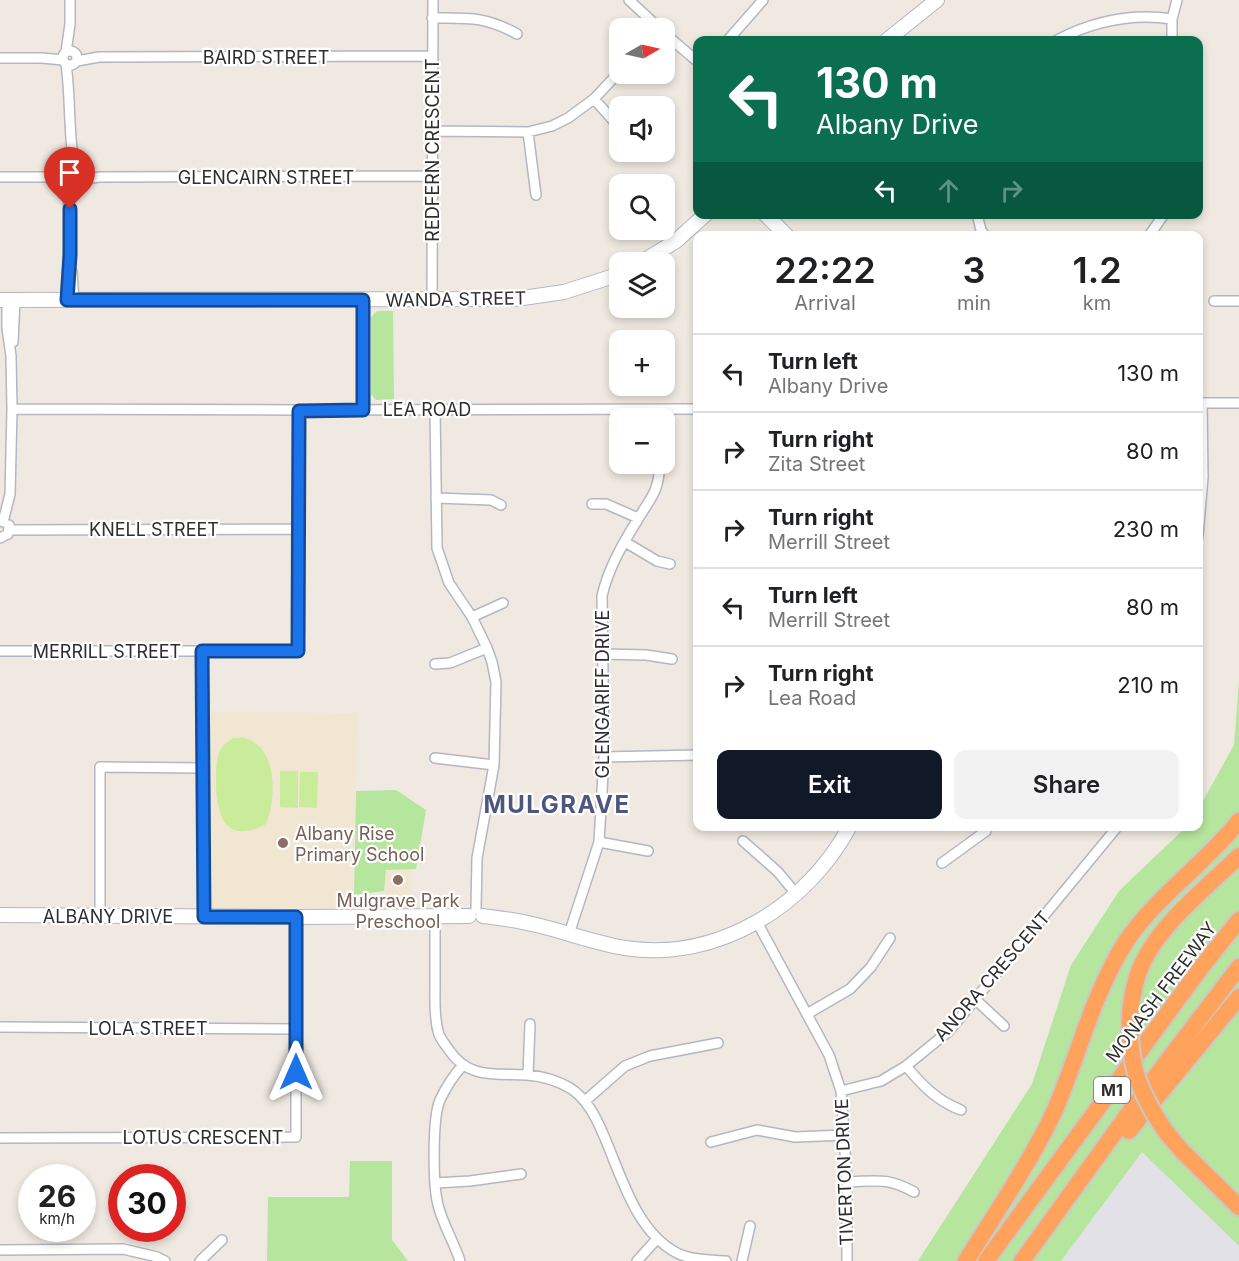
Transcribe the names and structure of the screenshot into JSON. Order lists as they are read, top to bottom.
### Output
{
  "streets": {
    "highway": ["MONASH FREEWAY", "M1"],
    "street": [
      "BAIRD STREET",
      "REDFERN CRESCENT",
      "GLENCAIRN STREET",
      "WANDA STREET",
      "LEA ROAD",
      "KNELL STREET",
      "MERRILL STREET",
      "GLENGARIFF DRIVE",
      "ALBANY DRIVE",
      "ANORA CRESCENT",
      "LOLA STREET",
      "LOTUS CRESCENT",
      "TIVERTON DRIVE"
    ]
  },
  "crossings": [
    ["BAIRD STREET", "REDFERN CRESCENT"],
    ["REDFERN CRESCENT", "GLENCAIRN STREET"],
    ["REDFERN CRESCENT", "WANDA STREET"],
    ["LEA ROAD", "MERRILL STREET"],
    ["KNELL STREET", "MERRILL STREET"],
    ["GLENGARIFF DRIVE", "ALBANY DRIVE"],
    ["ALBANY DRIVE", "LOTUS CRESCENT"],
    ["ALBANY DRIVE", "TIVERTON DRIVE"],
    ["ANORA CRESCENT", "TIVERTON DRIVE"],
    ["LOLA STREET", "LOTUS CRESCENT"]
  ],
  "districts": ["MULGRAVE"],
  "places": ["Albany Rise Primary School", "Mulgrave Park Preschool"],
  "north": "right",
  "page": {
    "map_buttons": ["+", "−"],
    "turn": ["130 m", "Albany Drive"],
    "eta": [
      "22:22",
      "Arrival",
      "3",
      "min",
      "1.2",
      "km"
    ],
    "list": [
      {
        "name": "Turn left",
        "note": "Albany Drive",
        "value": "130 m"
      },
      {
        "name": "Turn right",
        "note": "Zita Street",
        "value": "80 m"
      },
      {
        "name": "Turn right",
        "note": "Merrill Street",
        "value": "230 m"
      },
      {
        "name": "Turn left",
        "note": "Merrill Street",
        "value": "80 m"
      },
      {
        "name": "Turn right",
        "note": "Lea Road",
        "value": "210 m"
      }
    ],
    "buttons": ["Exit", "Share"],
    "speed": "26 km/h",
    "limit": "30"
  }
}
